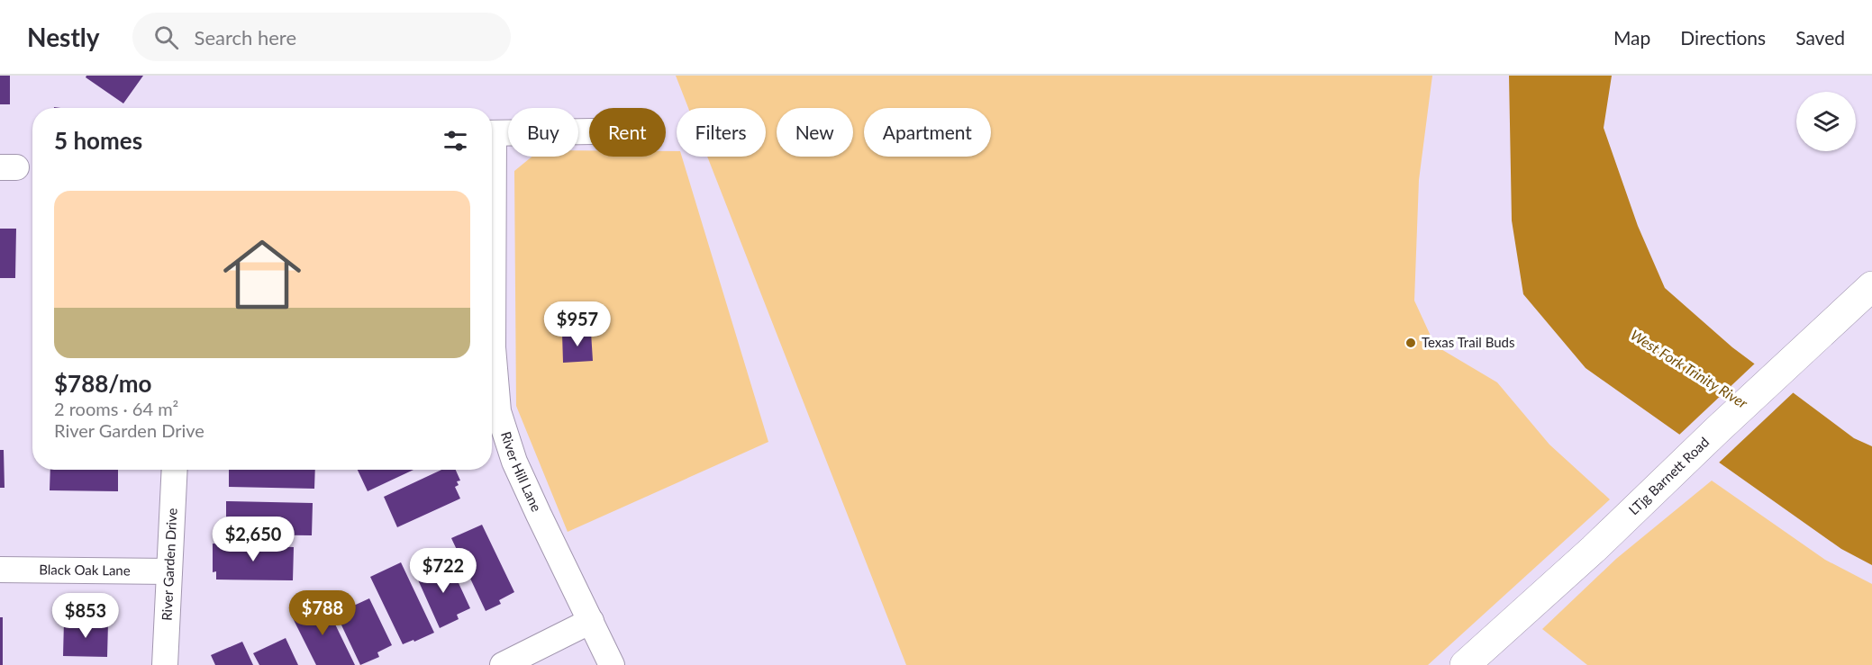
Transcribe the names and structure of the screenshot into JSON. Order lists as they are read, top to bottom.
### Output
{
  "streets": {
    "street": [
      "River Hill Lane",
      "LTjg Barnett Road",
      "River Garden Drive",
      "Black Oak Lane"
    ]
  },
  "crossings": [
    ["River Garden Drive", "Black Oak Lane"]
  ],
  "water": ["West Fork Trinity River"],
  "places": ["Texas Trail Buds"],
  "page": {
    "header": "Nestly",
    "search": "Search here",
    "nav": ["Map", "Directions", "Saved"],
    "chip": [
      "Buy",
      "Rent",
      "Filters",
      "New",
      "Apartment"
    ],
    "heading": "5 homes",
    "list": [
      {
        "name": "$788/mo",
        "note": "2 rooms · 64 m² · River Garden Drive"
      }
    ],
    "price": [
      "$957",
      "$2,650",
      "$722",
      "$788",
      "$853"
    ]
  }
}
